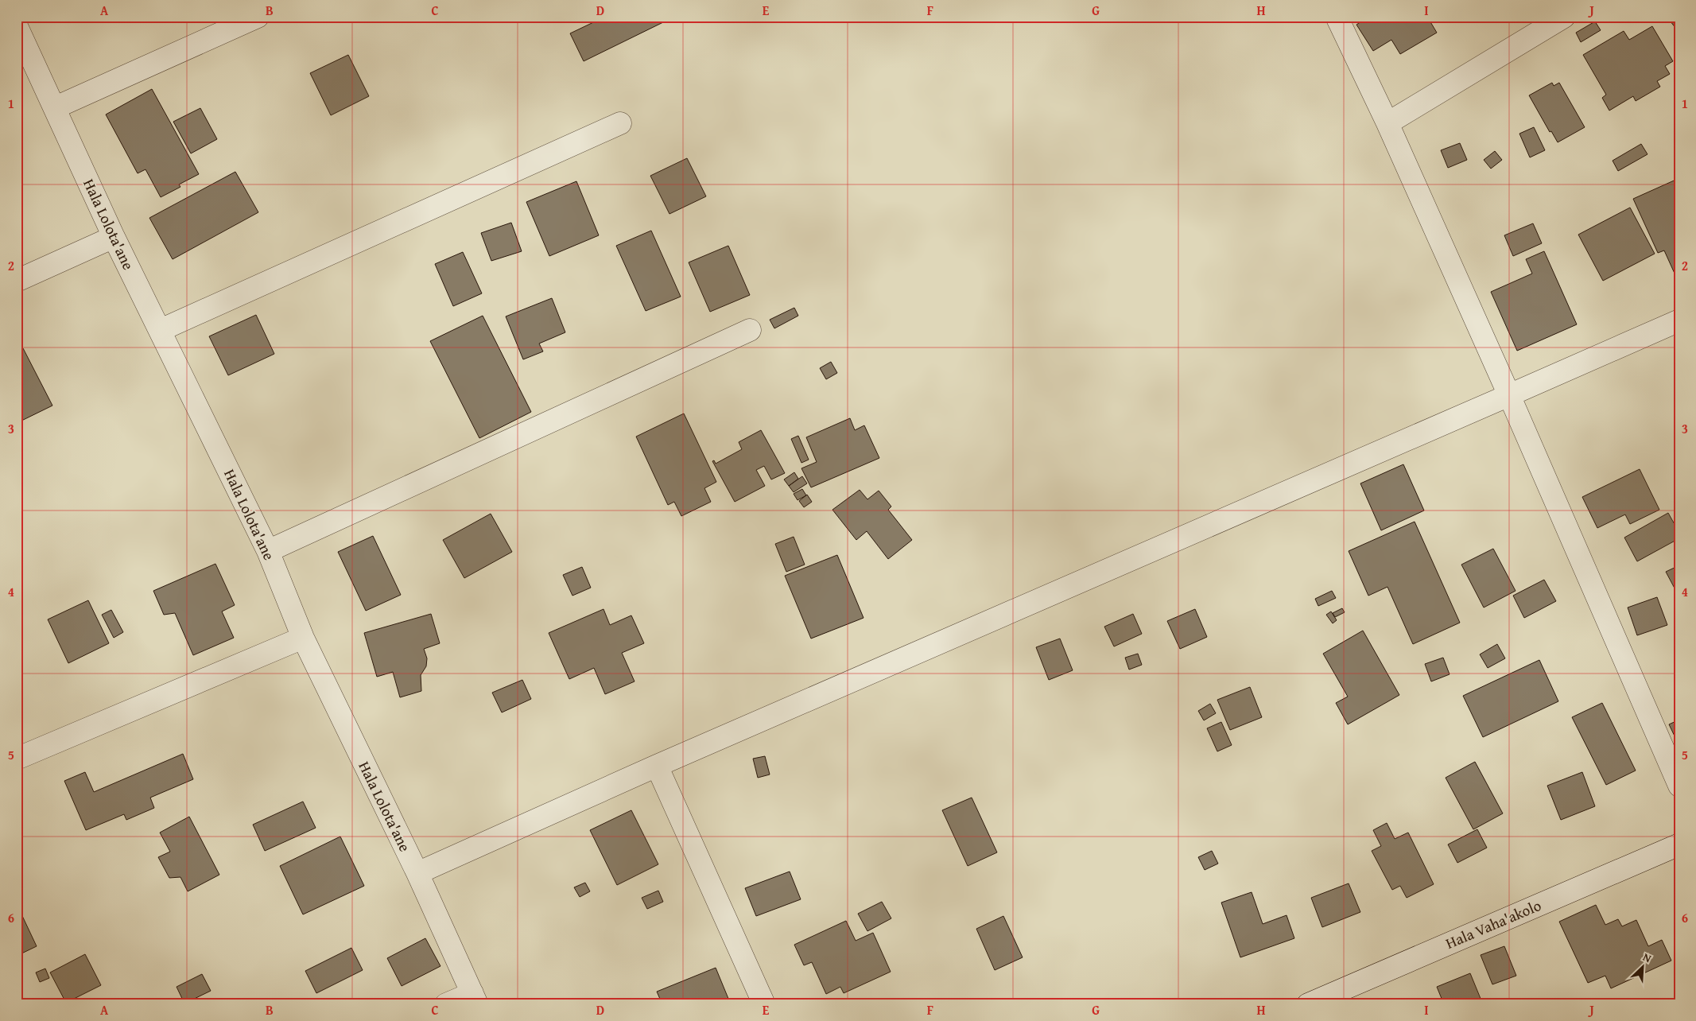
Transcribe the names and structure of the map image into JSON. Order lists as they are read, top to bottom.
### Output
{
  "streets": {
    "street": ["Hala Lolota'ane", "Hala Vaha'akolo"]
  },
  "north": "top right",
  "grid": {
    "columns": [
      "A",
      "B",
      "C",
      "D",
      "E",
      "F",
      "G",
      "H",
      "I",
      "J"
    ],
    "rows": [
      "1",
      "2",
      "3",
      "4",
      "5",
      "6"
    ]
  }
}
